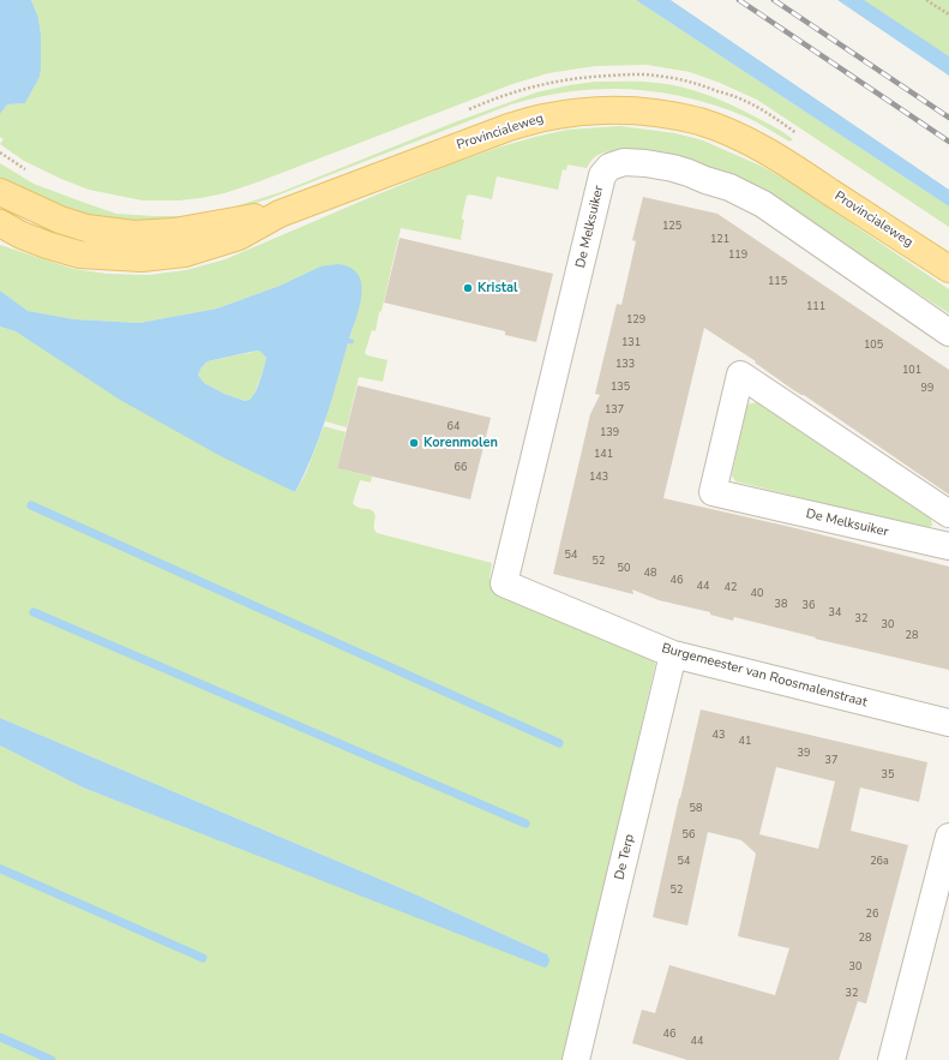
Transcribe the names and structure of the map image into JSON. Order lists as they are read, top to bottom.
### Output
{
  "streets": {
    "main road": ["Provincialeweg"],
    "street": ["De Melksuiker", "Burgemeester van Roosmalenstraat", "De Terp"]
  },
  "crossings": [
    ["De Melksuiker", "Burgemeester van Roosmalenstraat"],
    ["Burgemeester van Roosmalenstraat", "De Terp"]
  ],
  "places": ["Kristal", "Korenmolen"],
  "house_numbers": [
    "125",
    "121",
    "119",
    "115",
    "111",
    "129",
    "131",
    "105",
    "133",
    "101",
    "135",
    "99",
    "137",
    "64",
    "139",
    "141",
    "66",
    "143",
    "54",
    "52",
    "50",
    "48",
    "46",
    "44",
    "42",
    "40",
    "38",
    "36",
    "34",
    "32",
    "30",
    "28",
    "43",
    "41",
    "39",
    "37",
    "35",
    "58",
    "56",
    "54",
    "26a",
    "52",
    "26",
    "28",
    "30",
    "32",
    "46",
    "44"
  ]
}
